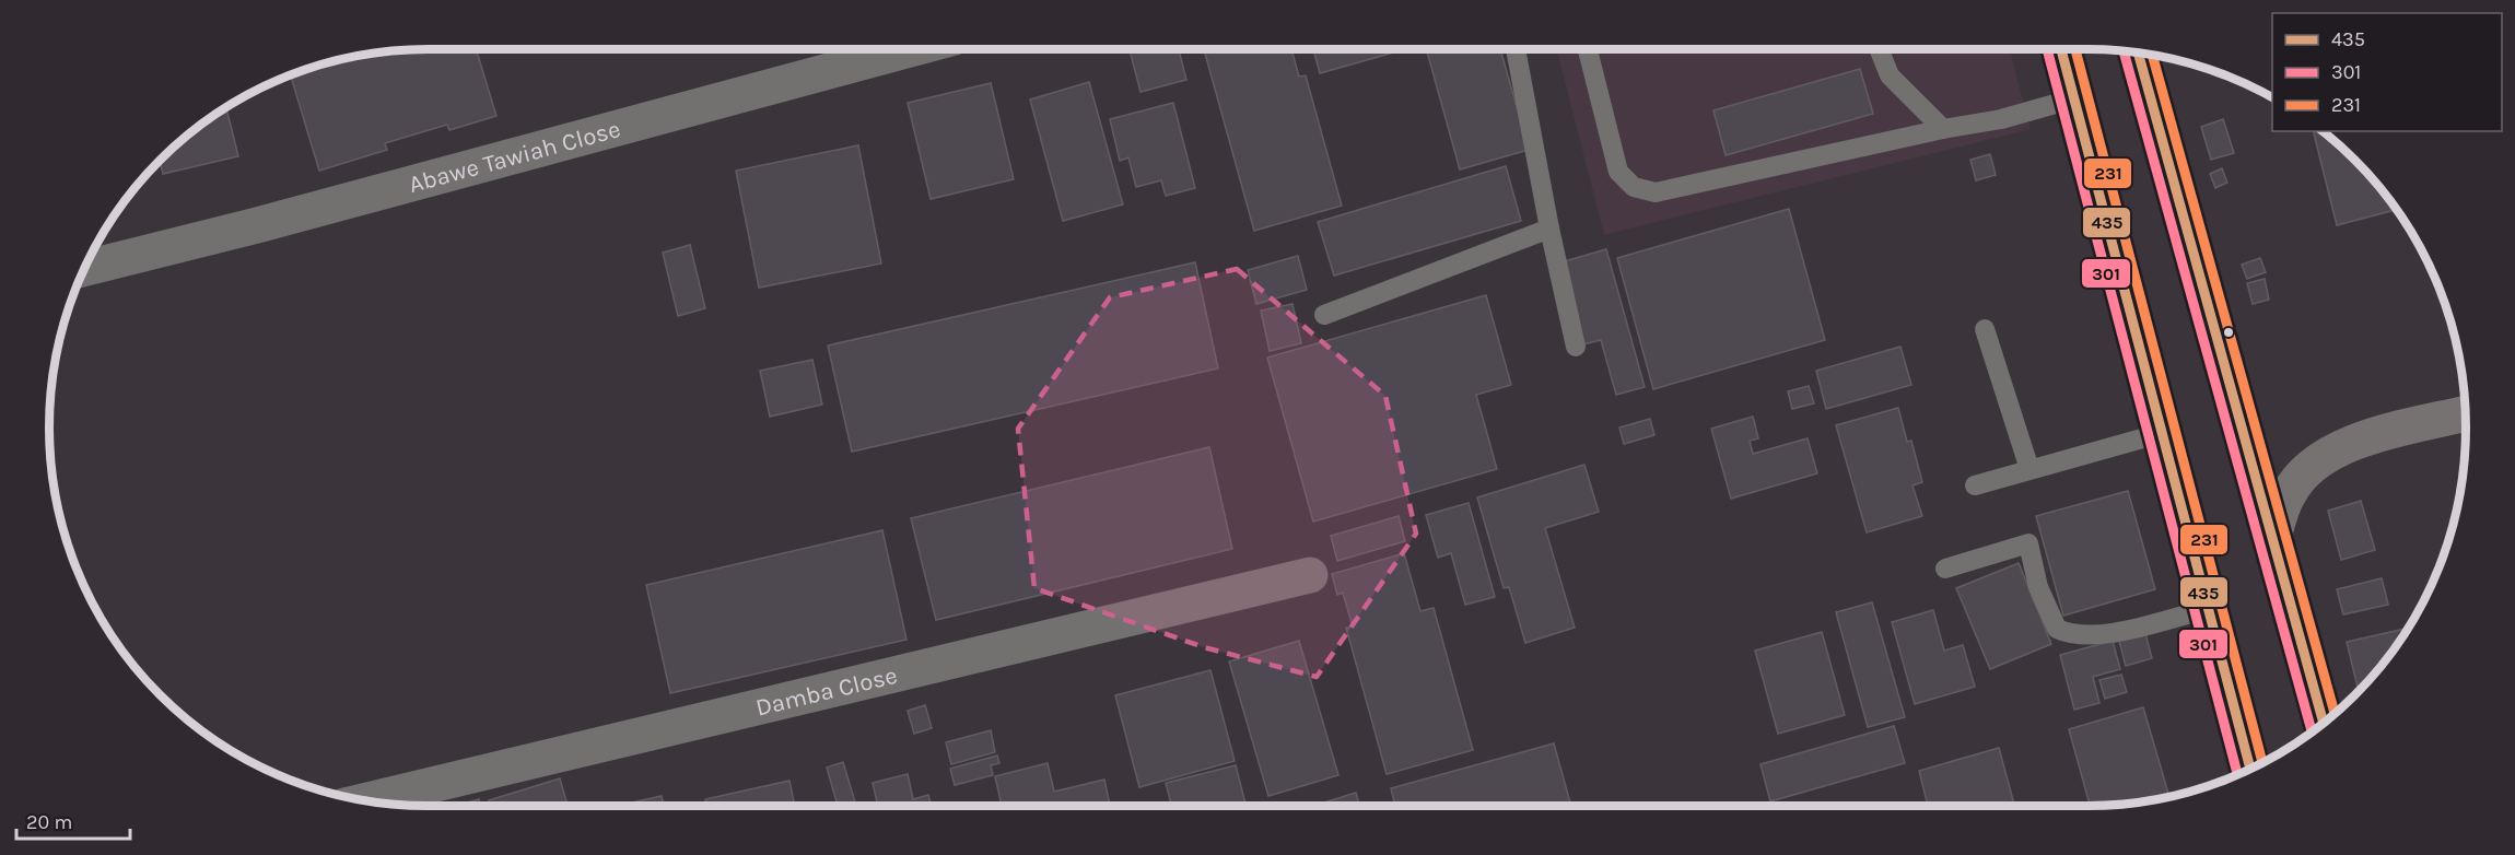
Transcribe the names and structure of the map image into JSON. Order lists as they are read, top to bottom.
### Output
{
  "streets": {
    "street": ["Abawe Tawiah Close", "Damba Close"]
  },
  "lines": ["transit line 435", "transit line 301", "transit line 231"],
  "legend": ["435", "301", "231"],
  "scale_bar": "20 m"
}
